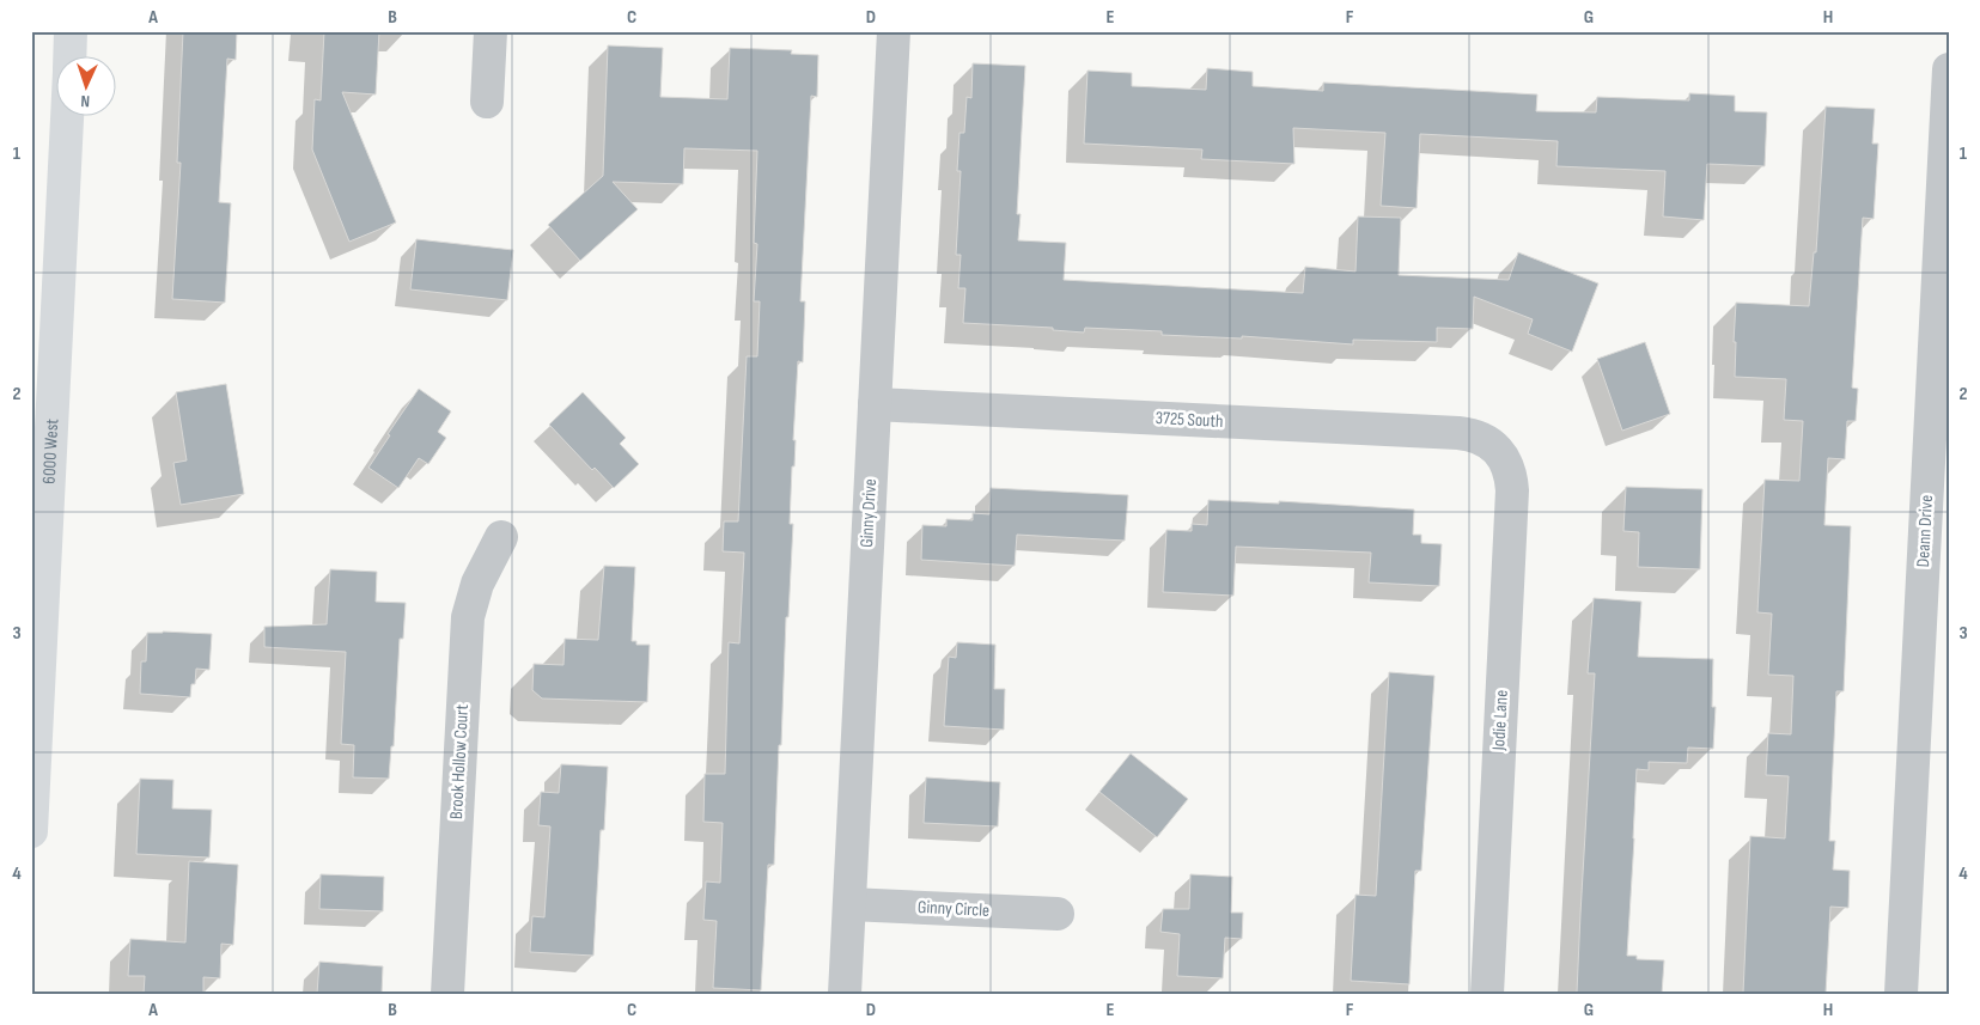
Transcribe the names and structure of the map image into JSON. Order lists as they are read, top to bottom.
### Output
{
  "streets": {
    "street": [
      "3725 South",
      "6000 West",
      "Ginny Drive",
      "Deann Drive",
      "Jodie Lane",
      "Brook Hollow Court",
      "Ginny Circle"
    ]
  },
  "crossings": [
    ["3725 South", "Ginny Drive"],
    ["3725 South", "Jodie Lane"],
    ["Ginny Drive", "Ginny Circle"]
  ],
  "north": "bottom",
  "grid": {
    "columns": [
      "A",
      "B",
      "C",
      "D",
      "E",
      "F",
      "G",
      "H"
    ],
    "rows": [
      "1",
      "2",
      "3",
      "4"
    ]
  }
}
